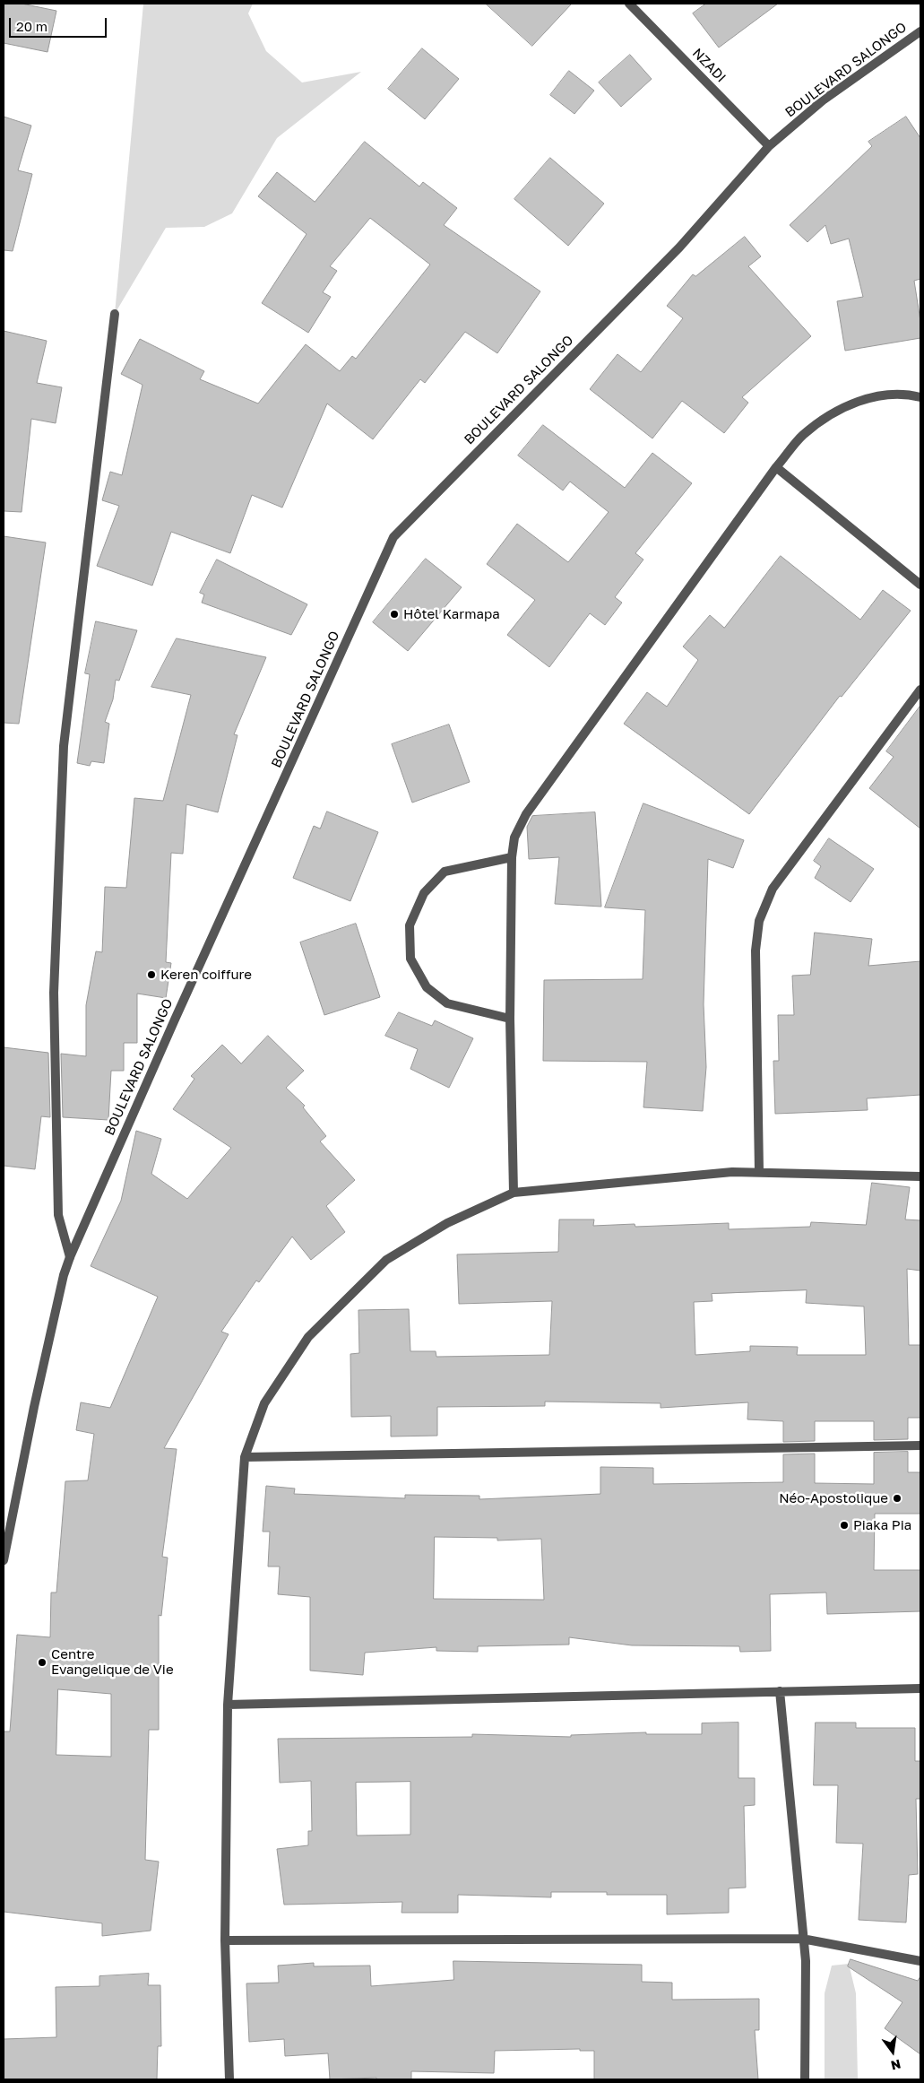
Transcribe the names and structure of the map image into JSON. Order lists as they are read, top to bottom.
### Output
{
  "streets": {
    "street": ["NZADI", "BOULEVARD SALONGO"]
  },
  "crossings": [
    ["NZADI", "BOULEVARD SALONGO"]
  ],
  "places": [
    "Hôtel Karmapa",
    "Keren coiffure",
    "Néo-Apostolique",
    "Piaka Pia",
    "Centre Evangelique de Vie"
  ],
  "scale_bar": "20 m",
  "north": "bottom"
}
